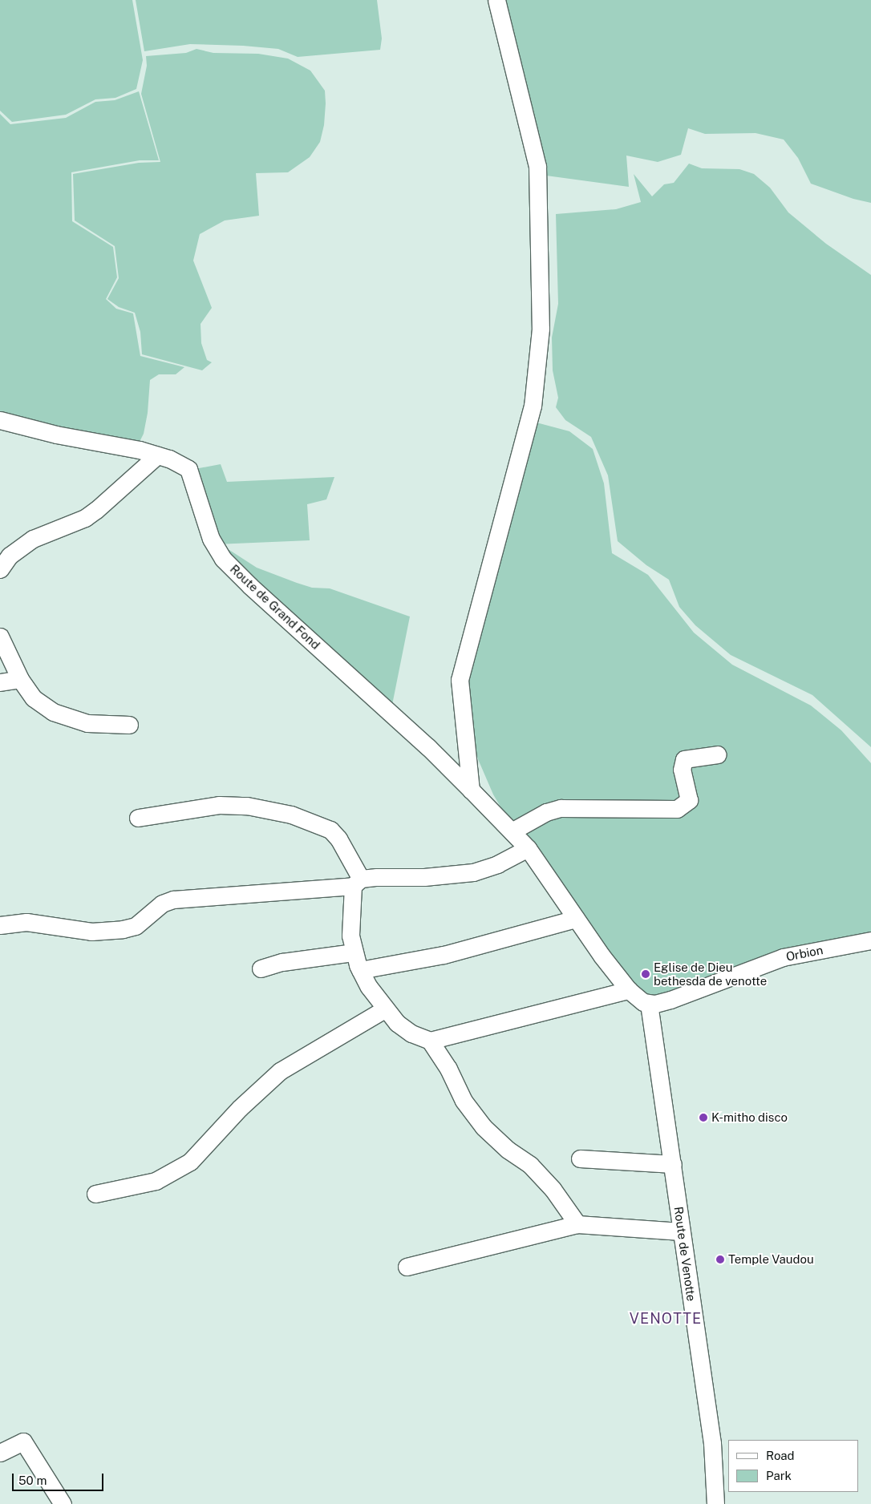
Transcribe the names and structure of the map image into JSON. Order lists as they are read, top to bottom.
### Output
{
  "streets": {
    "street": ["Route de Grand Fond", "Orbion", "Route de Venotte"]
  },
  "crossings": [
    ["Route de Grand Fond", "Orbion"],
    ["Route de Grand Fond", "Route de Venotte"],
    ["Orbion", "Route de Venotte"]
  ],
  "districts": ["VENOTTE"],
  "places": ["Eglise de Dieu bethesda de venotte", "K-mitho disco", "Temple Vaudou"],
  "legend": ["Road", "Park"],
  "scale_bar": "50 m"
}
